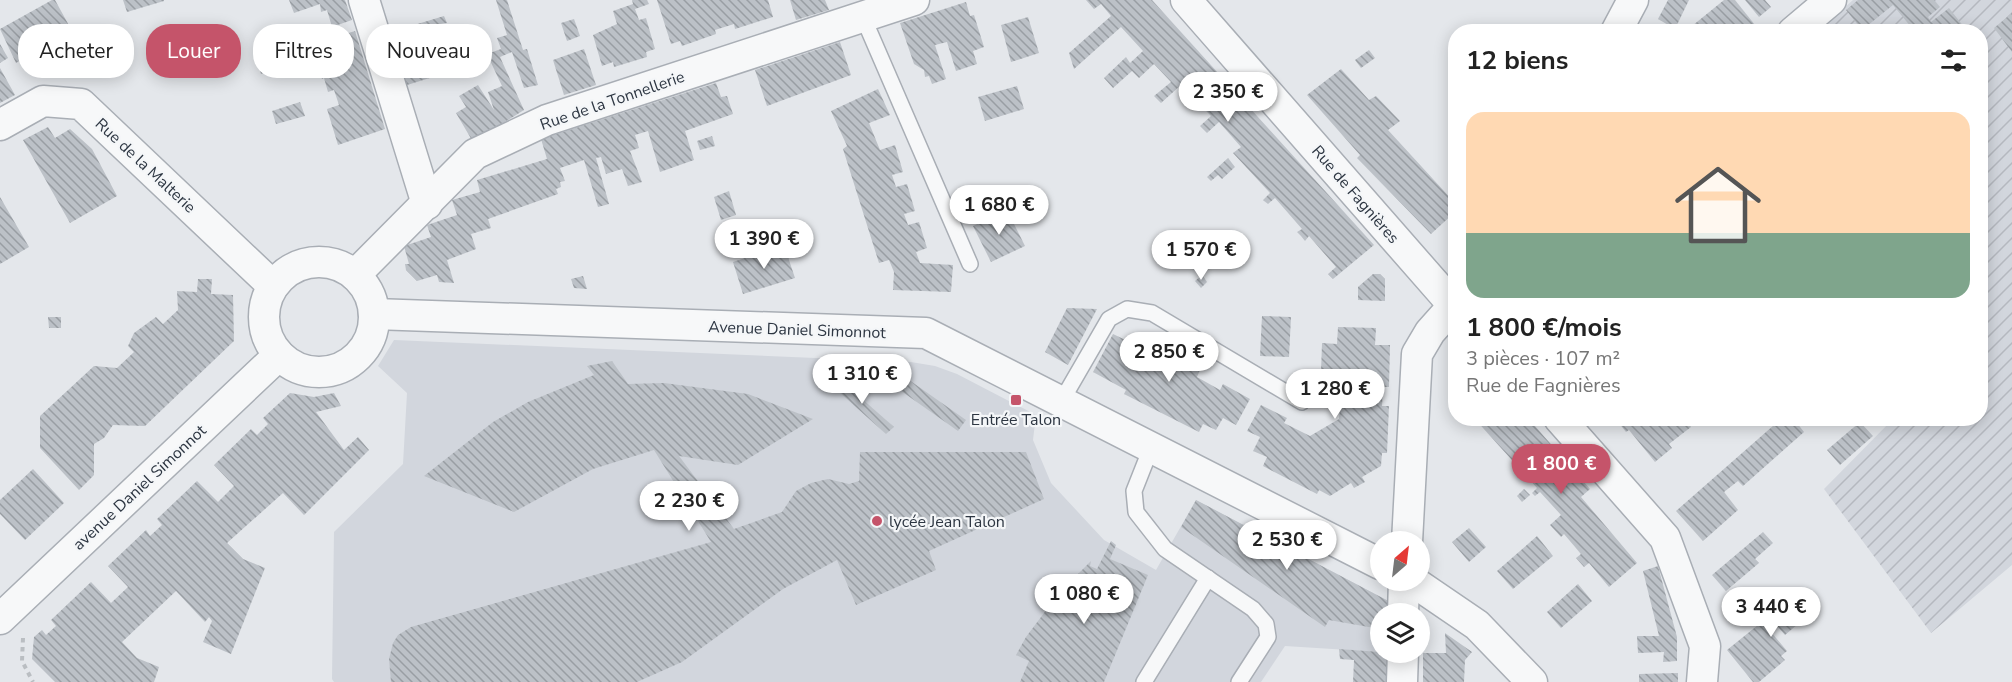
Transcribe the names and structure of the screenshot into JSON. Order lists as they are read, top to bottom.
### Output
{
  "streets": {
    "street": [
      "Rue de la Tonnellerie",
      "Rue de la Malterie",
      "Rue de Fagnières",
      "Avenue Daniel Simonnot",
      "avenue Daniel Simonnot"
    ]
  },
  "crossings": [
    ["Rue de la Tonnellerie", "Rue de la Malterie"],
    ["Rue de la Tonnellerie", "Avenue Daniel Simonnot"],
    ["Rue de la Tonnellerie", "avenue Daniel Simonnot"],
    ["Rue de la Malterie", "Avenue Daniel Simonnot"],
    ["Rue de la Malterie", "avenue Daniel Simonnot"],
    ["Avenue Daniel Simonnot", "avenue Daniel Simonnot"]
  ],
  "places": {
    "transit": ["Entrée Talon"],
    "other": ["lycée Jean Talon"]
  },
  "north": "top right",
  "page": {
    "chip": [
      "Acheter",
      "Louer",
      "Filtres",
      "Nouveau"
    ],
    "heading": "12 biens",
    "price": [
      "2 350 €",
      "1 680 €",
      "1 390 €",
      "1 570 €",
      "2 850 €",
      "1 310 €",
      "1 280 €",
      "1 800 €",
      "2 230 €",
      "2 530 €",
      "1 080 €",
      "3 440 €"
    ],
    "list": [
      {
        "name": "1 800 €/mois",
        "note": "3 pièces · 107 m² · Rue de Fagnières"
      }
    ]
  }
}
